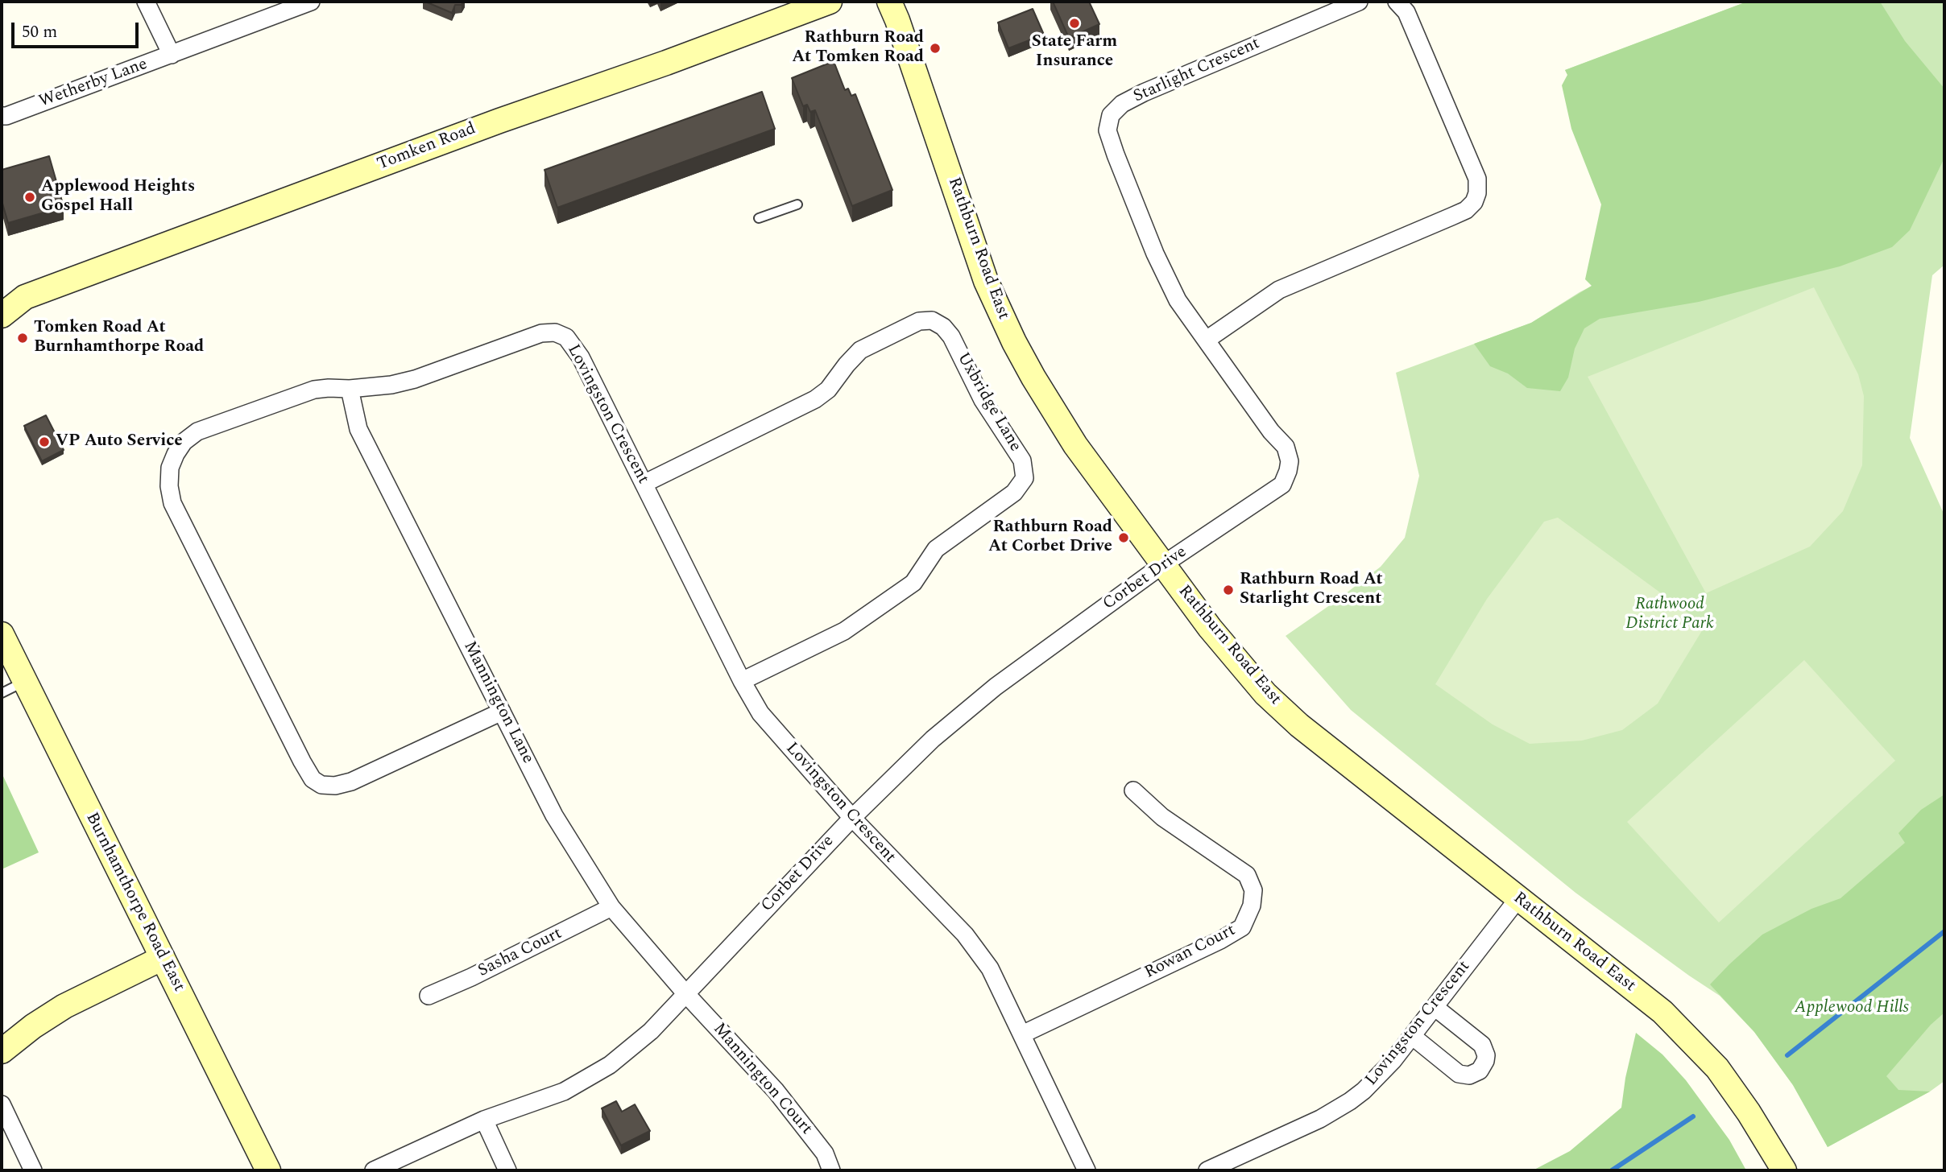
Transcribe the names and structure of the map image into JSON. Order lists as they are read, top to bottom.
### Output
{
  "streets": {
    "street": [
      "Starlight Crescent",
      "Wetherby Lane",
      "Tomken Road",
      "Rathburn Road East",
      "Uxbridge Lane",
      "Lovingston Crescent",
      "Corbet Drive",
      "Mannington Lane",
      "Burnhamthorpe Road East",
      "Rowan Court",
      "Sasha Court",
      "Mannington Court"
    ]
  },
  "crossings": [
    ["Starlight Crescent", "Corbet Drive"],
    ["Rathburn Road East", "Lovingston Crescent"],
    ["Rathburn Road East", "Corbet Drive"],
    ["Uxbridge Lane", "Lovingston Crescent"],
    ["Lovingston Crescent", "Corbet Drive"],
    ["Lovingston Crescent", "Mannington Lane"],
    ["Lovingston Crescent", "Rowan Court"],
    ["Corbet Drive", "Mannington Lane"],
    ["Corbet Drive", "Mannington Court"],
    ["Mannington Lane", "Sasha Court"],
    ["Mannington Lane", "Mannington Court"]
  ],
  "parks": ["Rathwood District Park", "Applewood Hills"],
  "places": [
    "State Farm Insurance",
    "Rathburn Road At Tomken Road",
    "Applewood Heights Gospel Hall",
    "Tomken Road At Burnhamthorpe Road",
    "VP Auto Service",
    "Rathburn Road At Corbet Drive",
    "Rathburn Road At Starlight Crescent"
  ],
  "scale_bar": "50 m"
}
